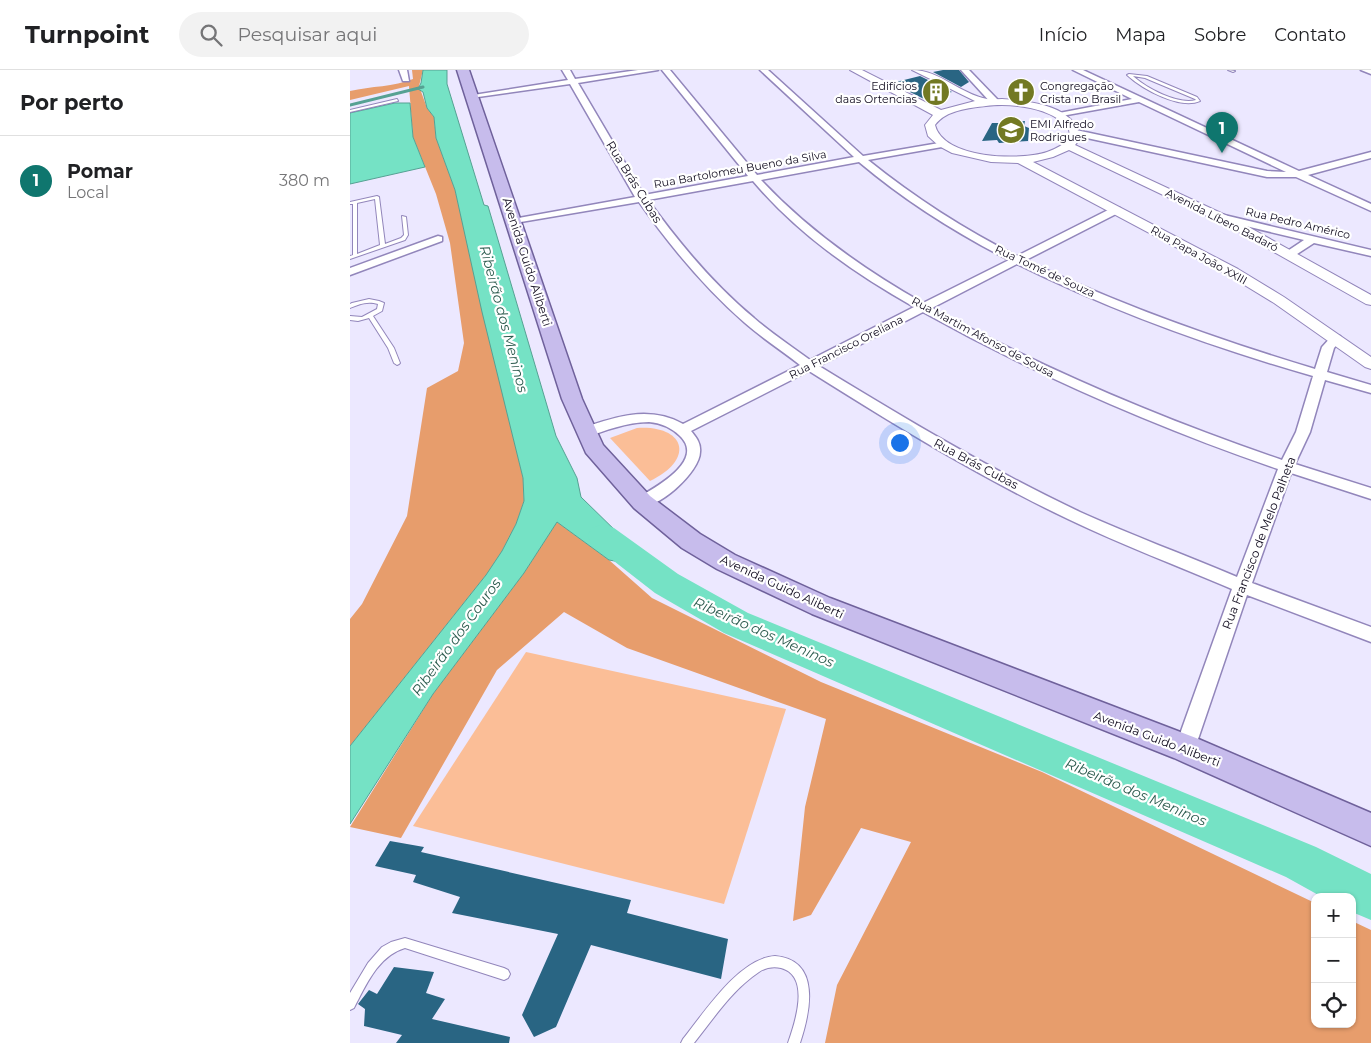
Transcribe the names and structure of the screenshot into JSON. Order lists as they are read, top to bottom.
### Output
{
  "streets": {
    "main road": ["Avenida Guido Aliberti"],
    "street": [
      "Rua Bartolomeu Bueno da Silva",
      "Rua Brás Cubas",
      "Avenida Líbero Badaró",
      "Rua Pedro Américo",
      "Rua Papa João XXIII",
      "Rua Tomé de Souza",
      "Rua Martim Afonso de Sousa",
      "Rua Francisco Oreliana",
      "Rua Francisco de Melo Palheta"
    ]
  },
  "crossings": [
    ["Rua Bartolomeu Bueno da Silva", "Rua Brás Cubas"],
    ["Rua Bartolomeu Bueno da Silva", "Avenida Guido Aliberti"],
    ["Rua Bartolomeu Bueno da Silva", "Rua Tomé de Souza"],
    ["Rua Bartolomeu Bueno da Silva", "Rua Martim Afonso de Sousa"],
    ["Rua Brás Cubas", "Rua Francisco Oreliana"],
    ["Rua Brás Cubas", "Rua Francisco de Melo Palheta"],
    ["Avenida Líbero Badaró", "Rua Pedro Américo"],
    ["Rua Papa João XXIII", "Rua Francisco Oreliana"],
    ["Rua Papa João XXIII", "Rua Francisco de Melo Palheta"],
    ["Avenida Guido Aliberti", "Rua Francisco de Melo Palheta"],
    ["Rua Tomé de Souza", "Rua Francisco Oreliana"],
    ["Rua Tomé de Souza", "Rua Francisco de Melo Palheta"],
    ["Rua Martim Afonso de Sousa", "Rua Francisco Oreliana"],
    ["Rua Martim Afonso de Sousa", "Rua Francisco de Melo Palheta"]
  ],
  "water": ["Ribeirão dos Meninos", "Ribeirão dos Couros"],
  "places": {
    "building": ["Edifícios daas Ortencias"],
    "church": ["Congregação Crista no Brasil"],
    "school or university": ["EMI Alfredo Rodrigues"]
  },
  "page": {
    "header": "Turnpoint",
    "search": "Pesquisar aqui",
    "nav": [
      "Início",
      "Mapa",
      "Sobre",
      "Contato"
    ],
    "heading": "Por perto",
    "pins": "1",
    "list": [
      {
        "mark": "1",
        "name": "Pomar",
        "note": "Local",
        "value": "380 m"
      }
    ],
    "map_buttons": ["+", "−"]
  }
}
